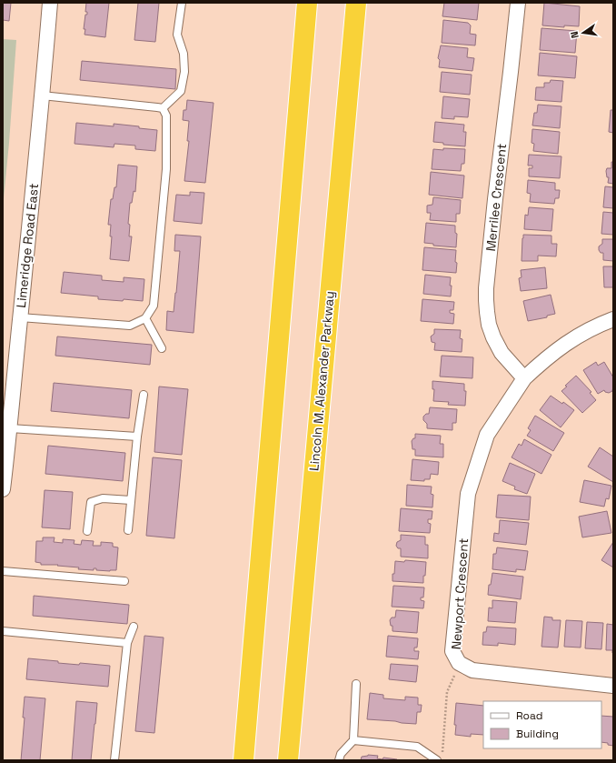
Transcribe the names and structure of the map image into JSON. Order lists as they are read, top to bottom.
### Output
{
  "streets": {
    "highway": ["Lincoln M. Alexander Parkway"],
    "street": ["Merrilee Crescent", "Limeridge Road East", "Newport Crescent"]
  },
  "crossings": [
    ["Merrilee Crescent", "Newport Crescent"]
  ],
  "legend": ["Road", "Building"],
  "north": "left"
}
